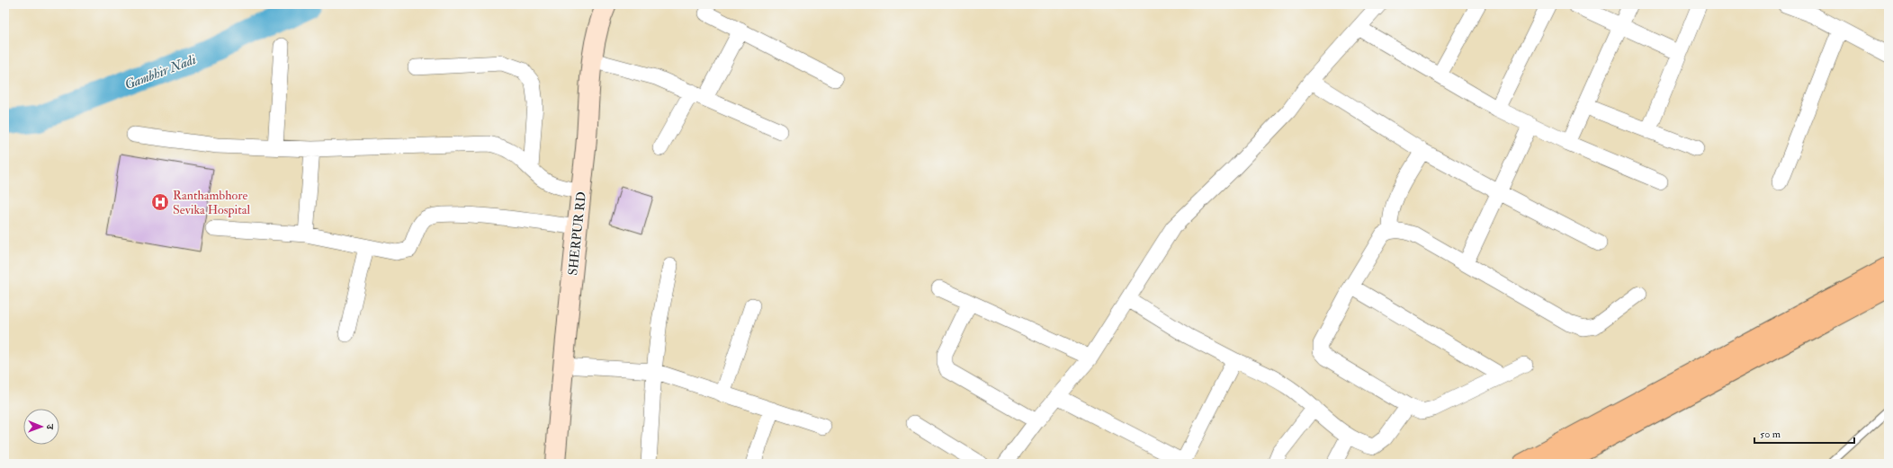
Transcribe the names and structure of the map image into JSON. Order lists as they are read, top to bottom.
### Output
{
  "streets": {
    "street": ["SHERPUR RD"]
  },
  "water": ["Gambhir Nadi"],
  "places": {
    "hospital": ["Ranthambhore Sevika Hospital"]
  },
  "scale_bar": "50 m",
  "north": "right"
}
